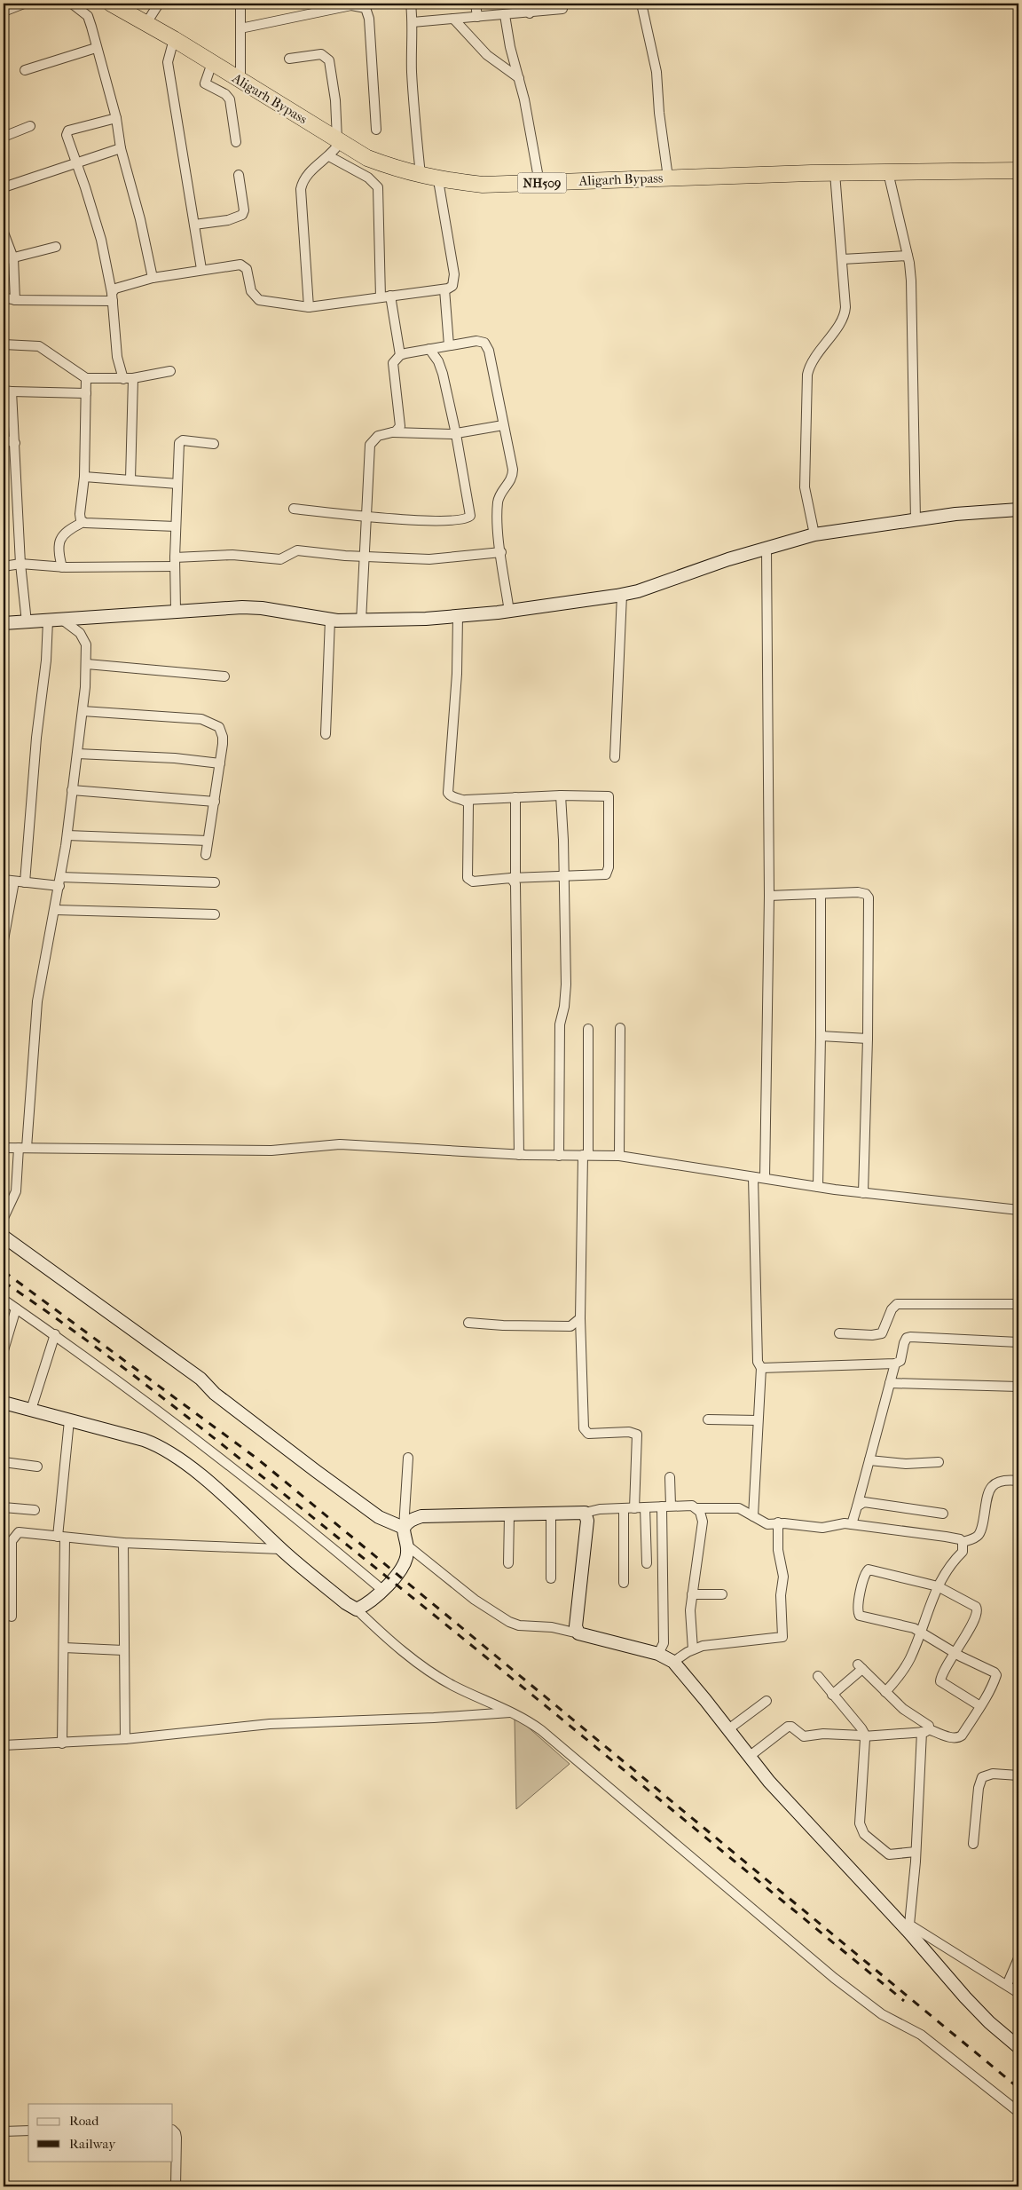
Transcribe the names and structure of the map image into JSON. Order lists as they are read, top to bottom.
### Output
{
  "streets": {
    "highway": ["Aligarh Bypass", "NH509"]
  },
  "legend": ["Road", "Railway"]
}
